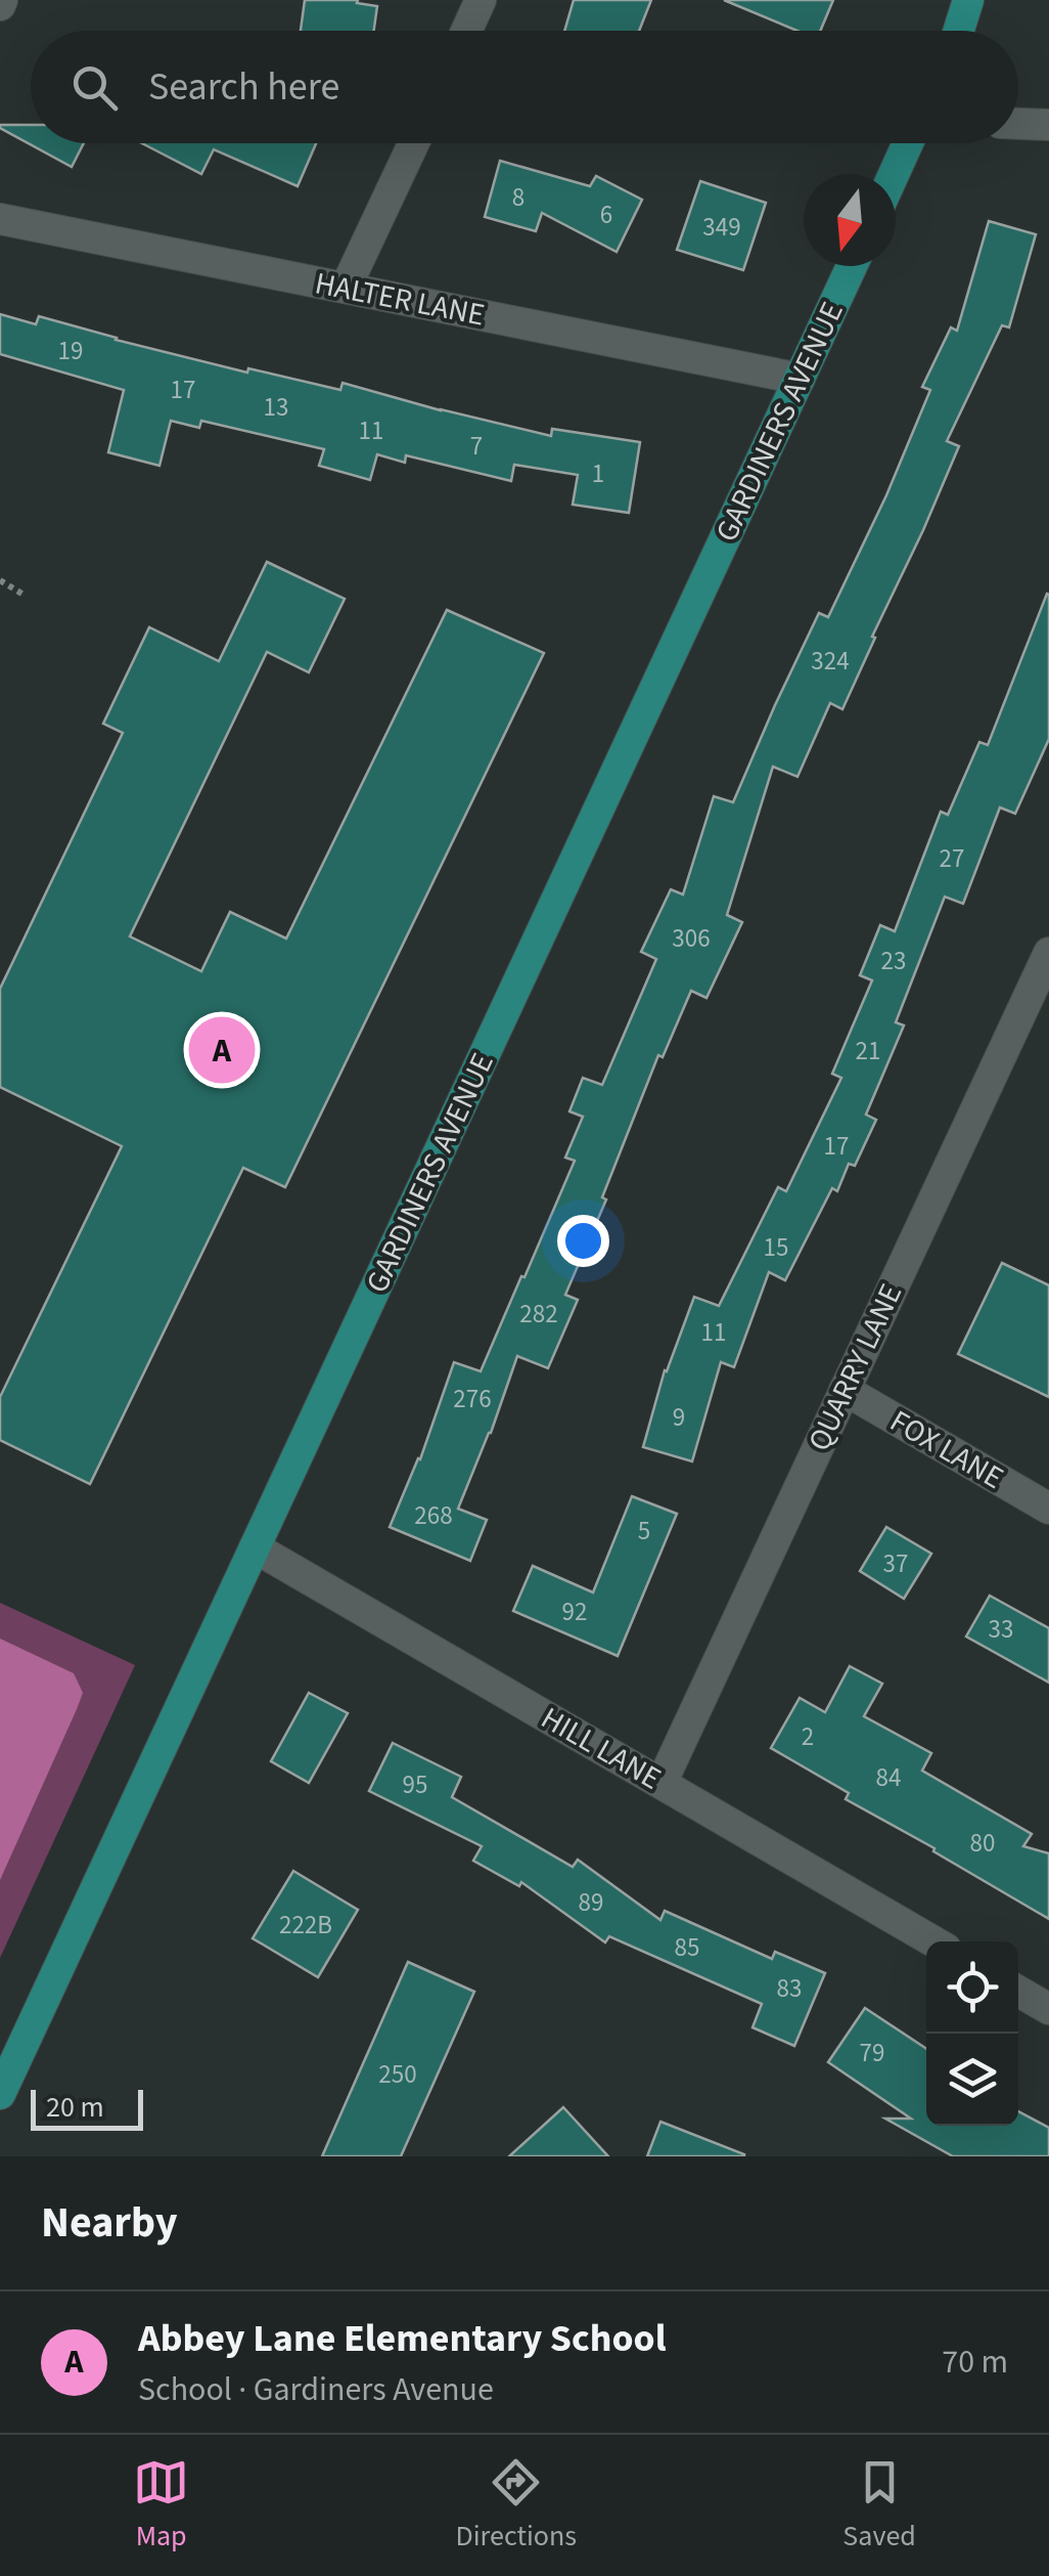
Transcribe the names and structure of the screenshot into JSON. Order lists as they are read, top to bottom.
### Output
{
  "streets": {
    "main road": ["GARDINERS AVENUE"],
    "street": [
      "HALTER LANE",
      "QUARRY LANE",
      "FOX LANE",
      "HILL LANE"
    ]
  },
  "crossings": [
    ["HALTER LANE", "GARDINERS AVENUE"],
    ["GARDINERS AVENUE", "HILL LANE"],
    ["QUARRY LANE", "FOX LANE"],
    ["QUARRY LANE", "HILL LANE"]
  ],
  "house_numbers": [
    "8",
    "6",
    "349",
    "19",
    "17",
    "13",
    "11",
    "7",
    "1",
    "324",
    "27",
    "306",
    "23",
    "21",
    "17",
    "15",
    "282",
    "11",
    "276",
    "9",
    "268",
    "5",
    "37",
    "92",
    "33",
    "2",
    "84",
    "95",
    "80",
    "89",
    "222B",
    "85",
    "83",
    "79",
    "250"
  ],
  "scale_bar": "20 m",
  "north": "bottom",
  "page": {
    "search": "Search here",
    "pins": "A",
    "scale": "20 m",
    "heading": "Nearby",
    "list": [
      {
        "mark": "A",
        "name": "Abbey Lane Elementary School",
        "note": "School · Gardiners Avenue",
        "value": "70 m"
      }
    ],
    "nav": ["Map", "Directions", "Saved"]
  }
}
